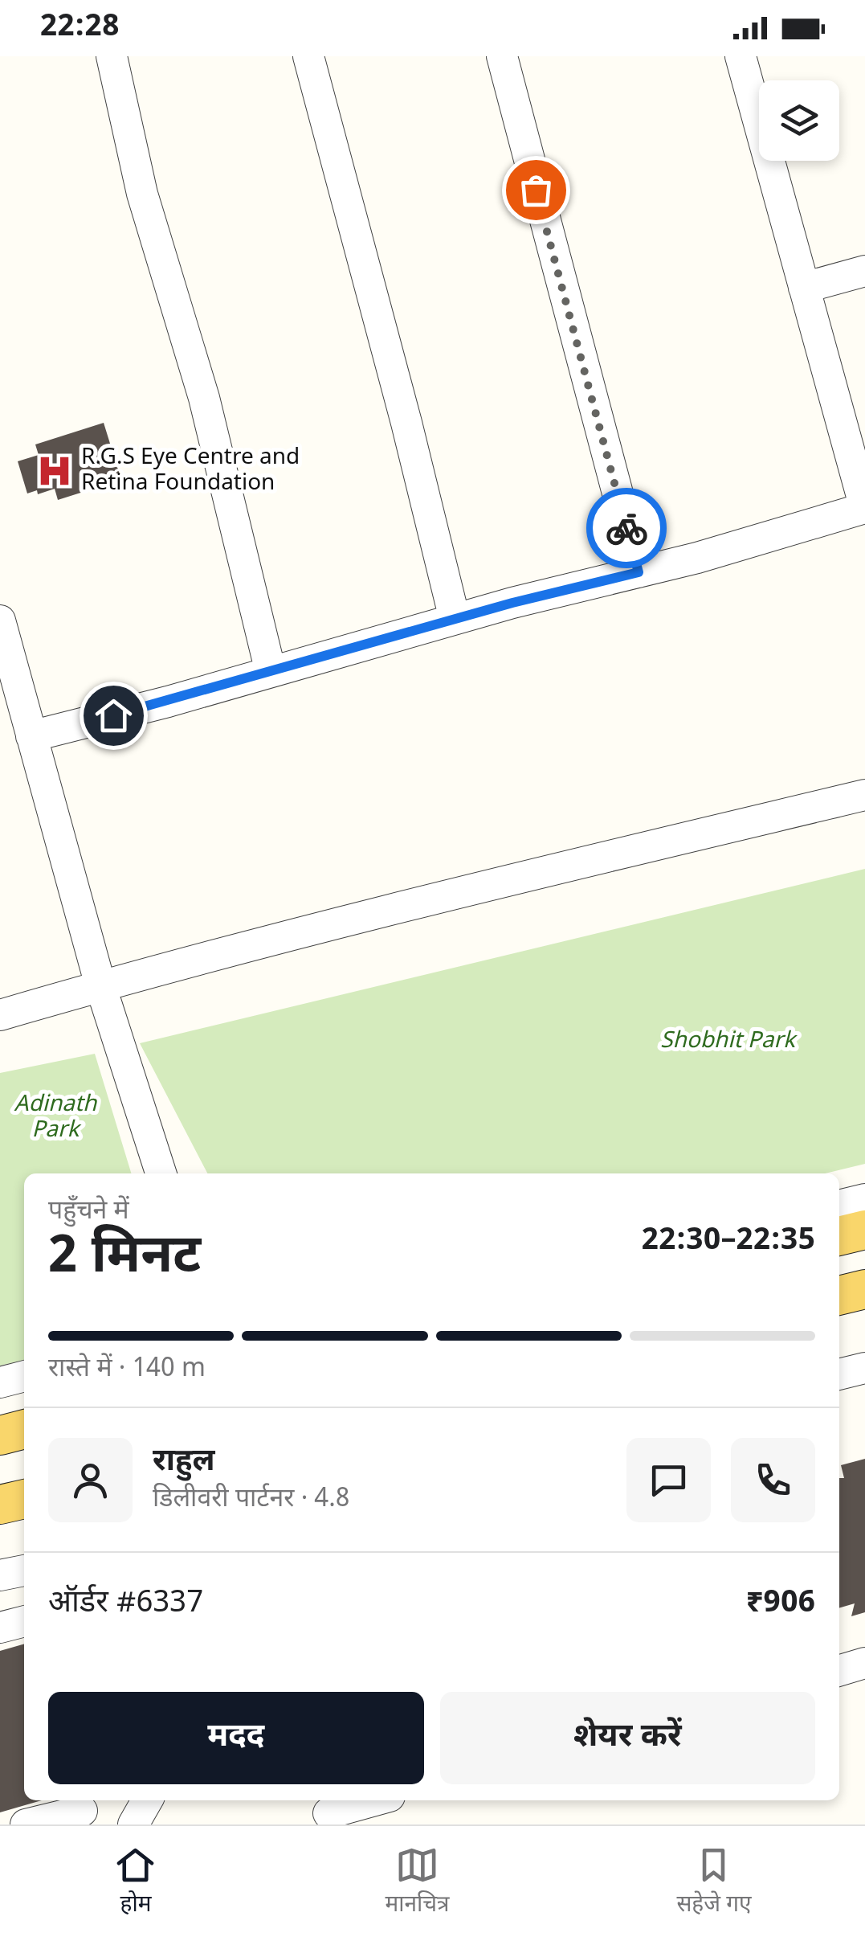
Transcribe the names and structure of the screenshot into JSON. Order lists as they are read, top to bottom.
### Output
{
  "parks": ["Shobhit Park", "Adinath Park"],
  "places": {
    "hospital": ["R.G.S Eye Centre and Retina Foundation"]
  },
  "page": {
    "status": "22:28",
    "heading": ["2 मिनट", "पहुँचने में", "22:30–22:35"],
    "panel": [
      "राहुल",
      "डिलीवरी पार्टनर · 4.8",
      "ऑर्डर #6337",
      "₹906"
    ],
    "bar": "रास्ते में · 140 m",
    "buttons": ["मदद", "शेयर करें"],
    "tabs": ["होम", "मानचित्र", "सहेजे गए"]
  }
}
